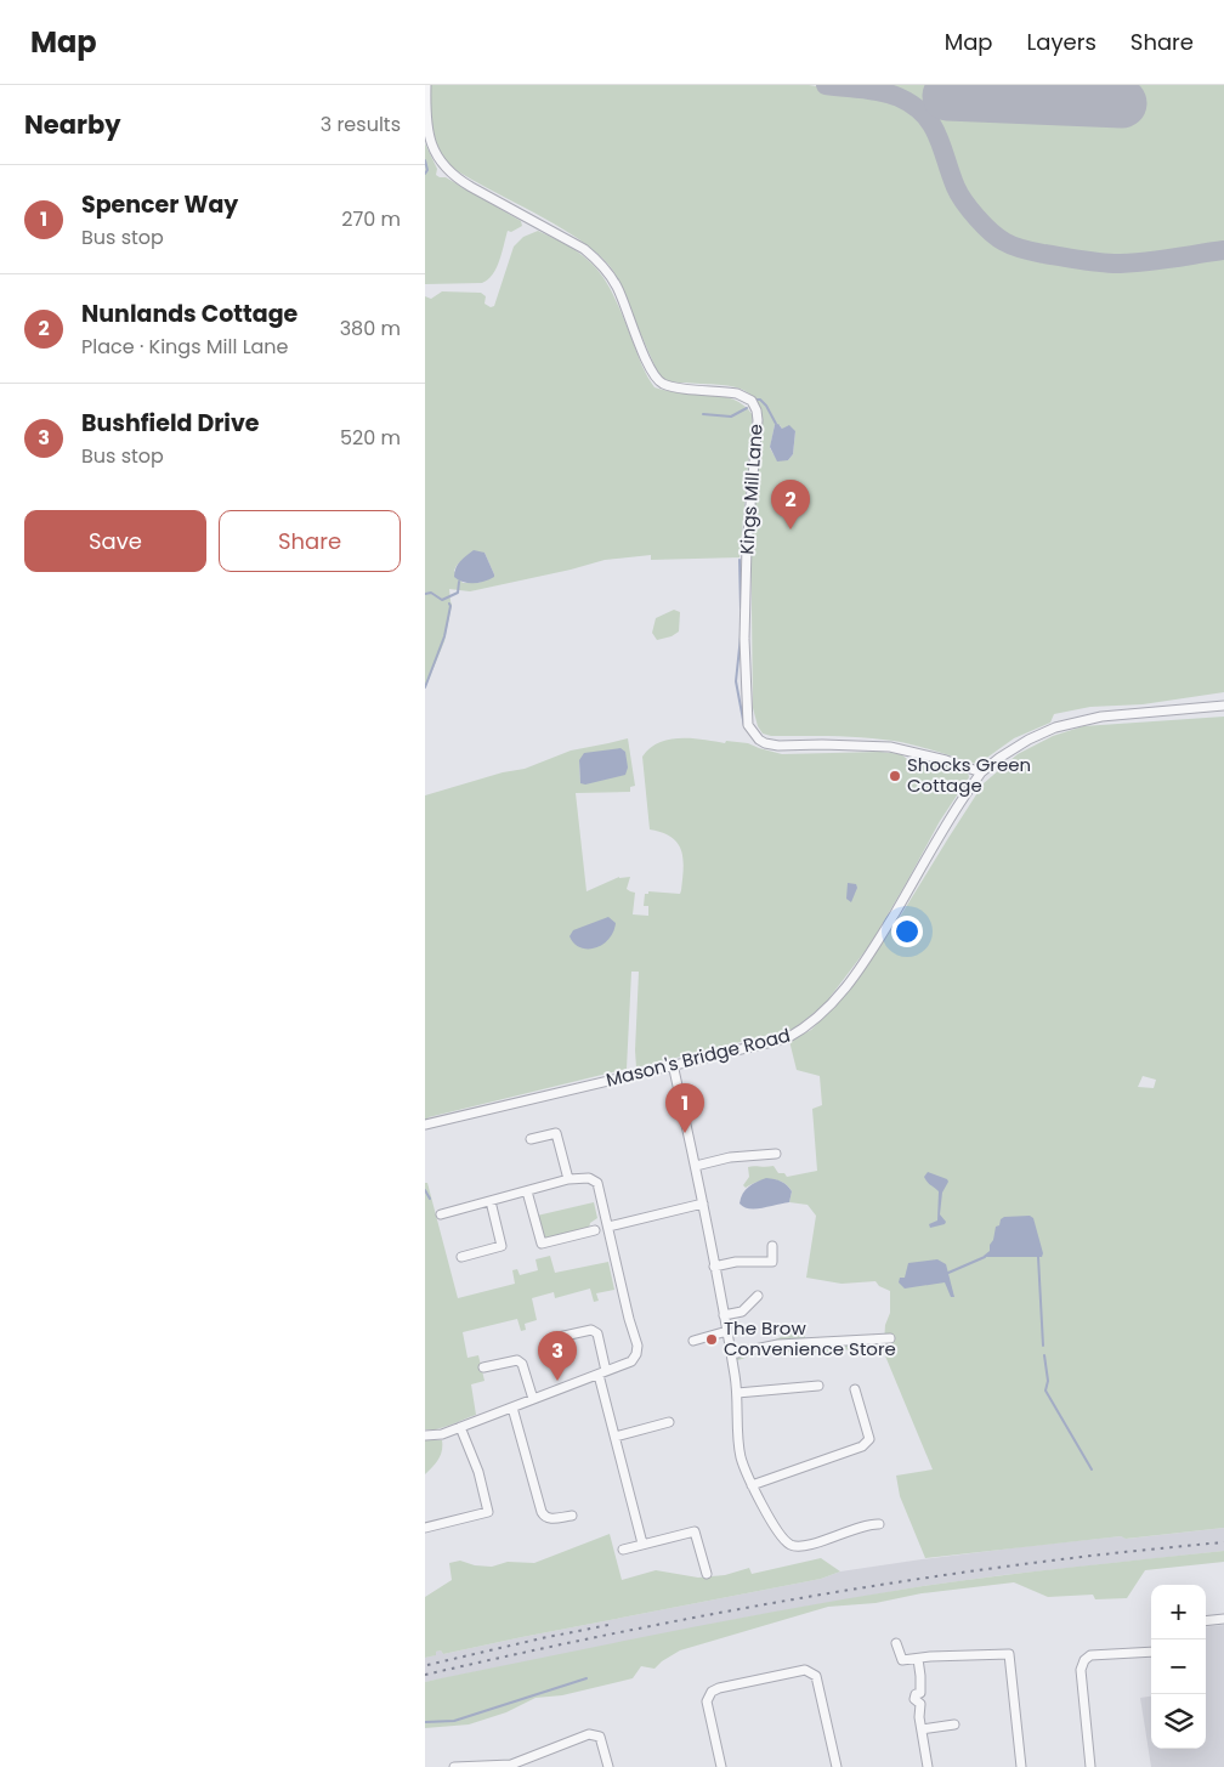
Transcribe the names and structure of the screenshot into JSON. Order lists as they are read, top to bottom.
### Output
{
  "streets": {
    "street": ["Kings Mill Lane", "Mason's Bridge Road"]
  },
  "crossings": [
    ["Kings Mill Lane", "Mason's Bridge Road"]
  ],
  "places": ["Shocks Green Cottage", "The Brow Convenience Store"],
  "page": {
    "header": "Map",
    "nav": ["Map", "Layers", "Share"],
    "heading": ["Nearby", "3 results"],
    "list": [
      {
        "mark": "1",
        "name": "Spencer Way",
        "note": "Bus stop",
        "value": "270 m"
      },
      {
        "mark": "2",
        "name": "Nunlands Cottage",
        "note": "Place · Kings Mill Lane",
        "value": "380 m"
      },
      {
        "mark": "3",
        "name": "Bushfield Drive",
        "note": "Bus stop",
        "value": "520 m"
      }
    ],
    "pins": ["2", "1", "3"],
    "buttons": ["Save", "Share"],
    "map_buttons": ["+", "−"]
  }
}
